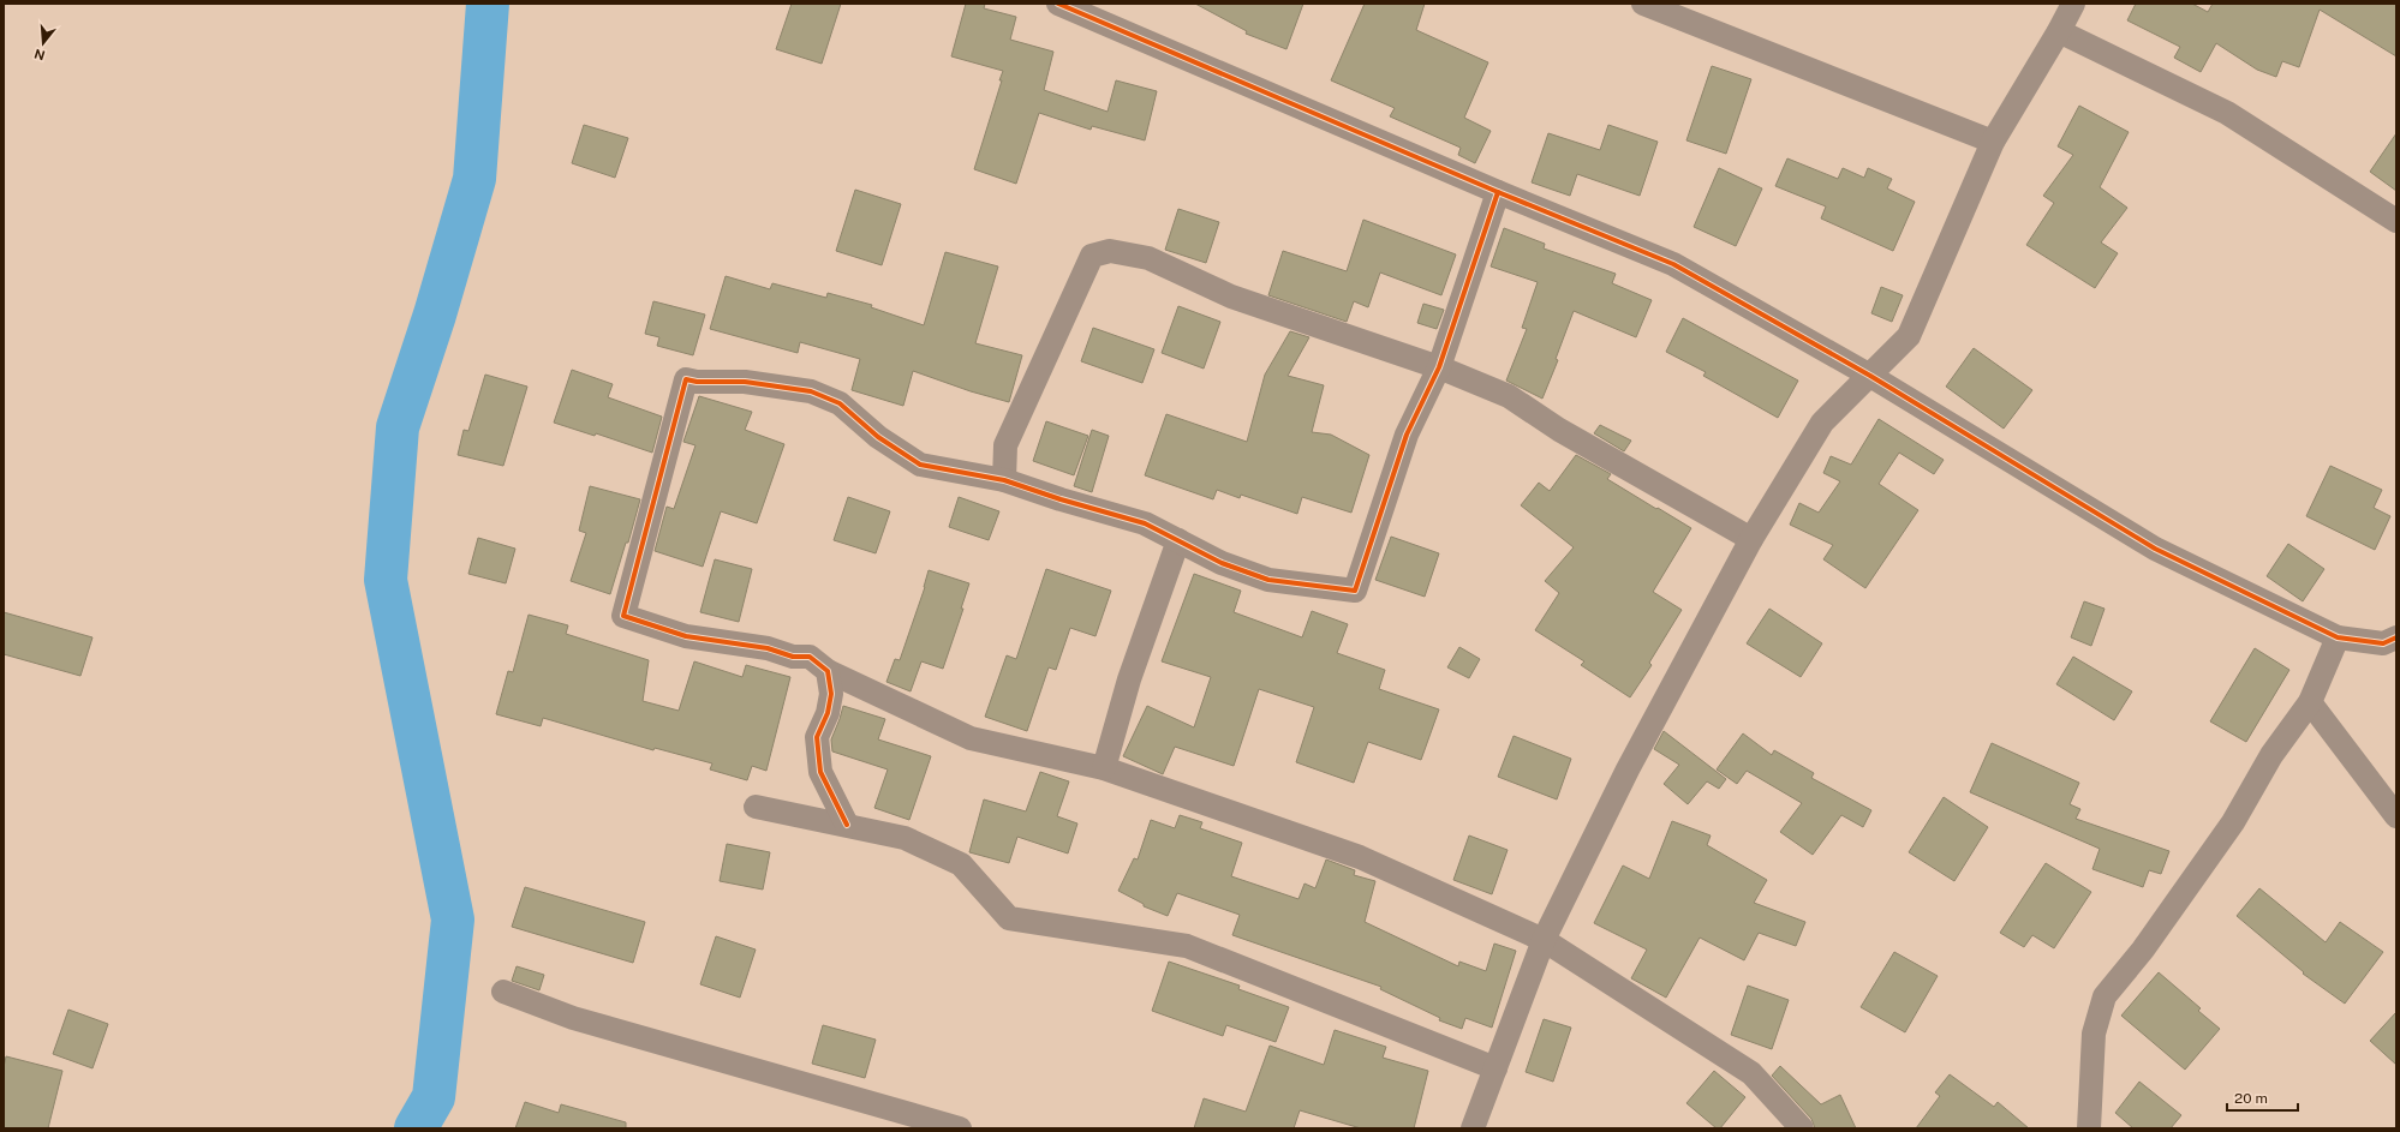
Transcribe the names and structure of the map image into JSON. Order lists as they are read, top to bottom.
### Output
{
  "scale_bar": "20 m",
  "north": "bottom"
}
